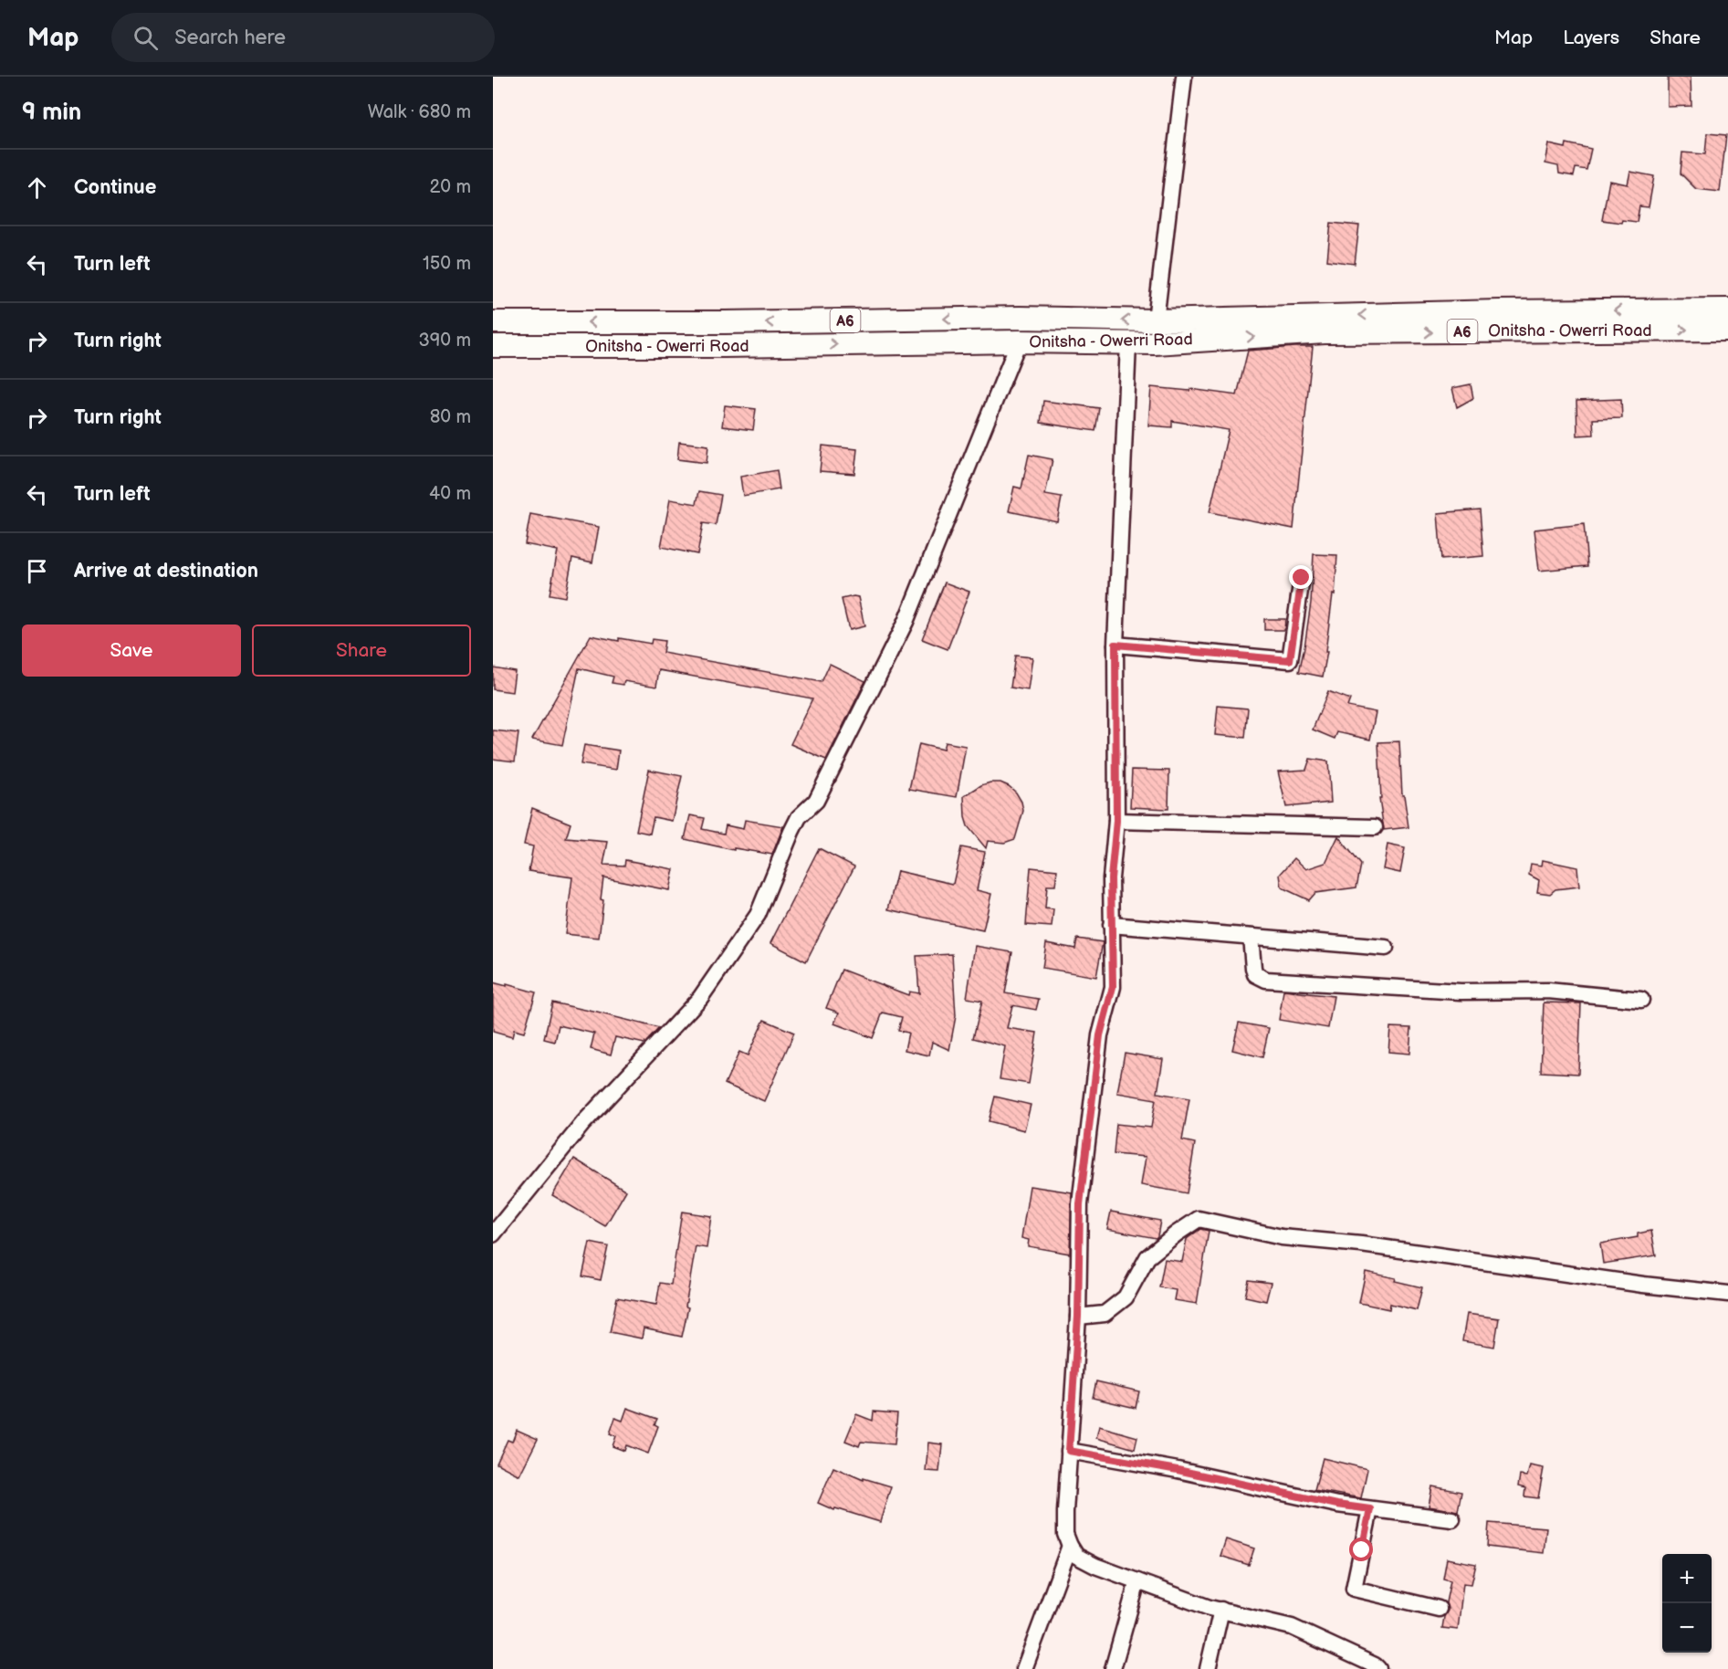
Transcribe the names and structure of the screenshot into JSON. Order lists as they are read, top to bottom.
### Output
{
  "streets": {
    "highway": ["A6", "Onitsha - Owerri Road"]
  },
  "page": {
    "header": "Map",
    "search": "Search here",
    "nav": ["Map", "Layers", "Share"],
    "heading": ["9 min", "Walk · 680 m"],
    "list": [
      ["Continue", "20 m"],
      ["Turn left", "150 m"],
      ["Turn right", "390 m"],
      ["Turn right", "80 m"],
      ["Turn left", "40 m"],
      "Arrive at destination"
    ],
    "buttons": ["Save", "Share"],
    "map_buttons": ["+", "−"]
  }
}
